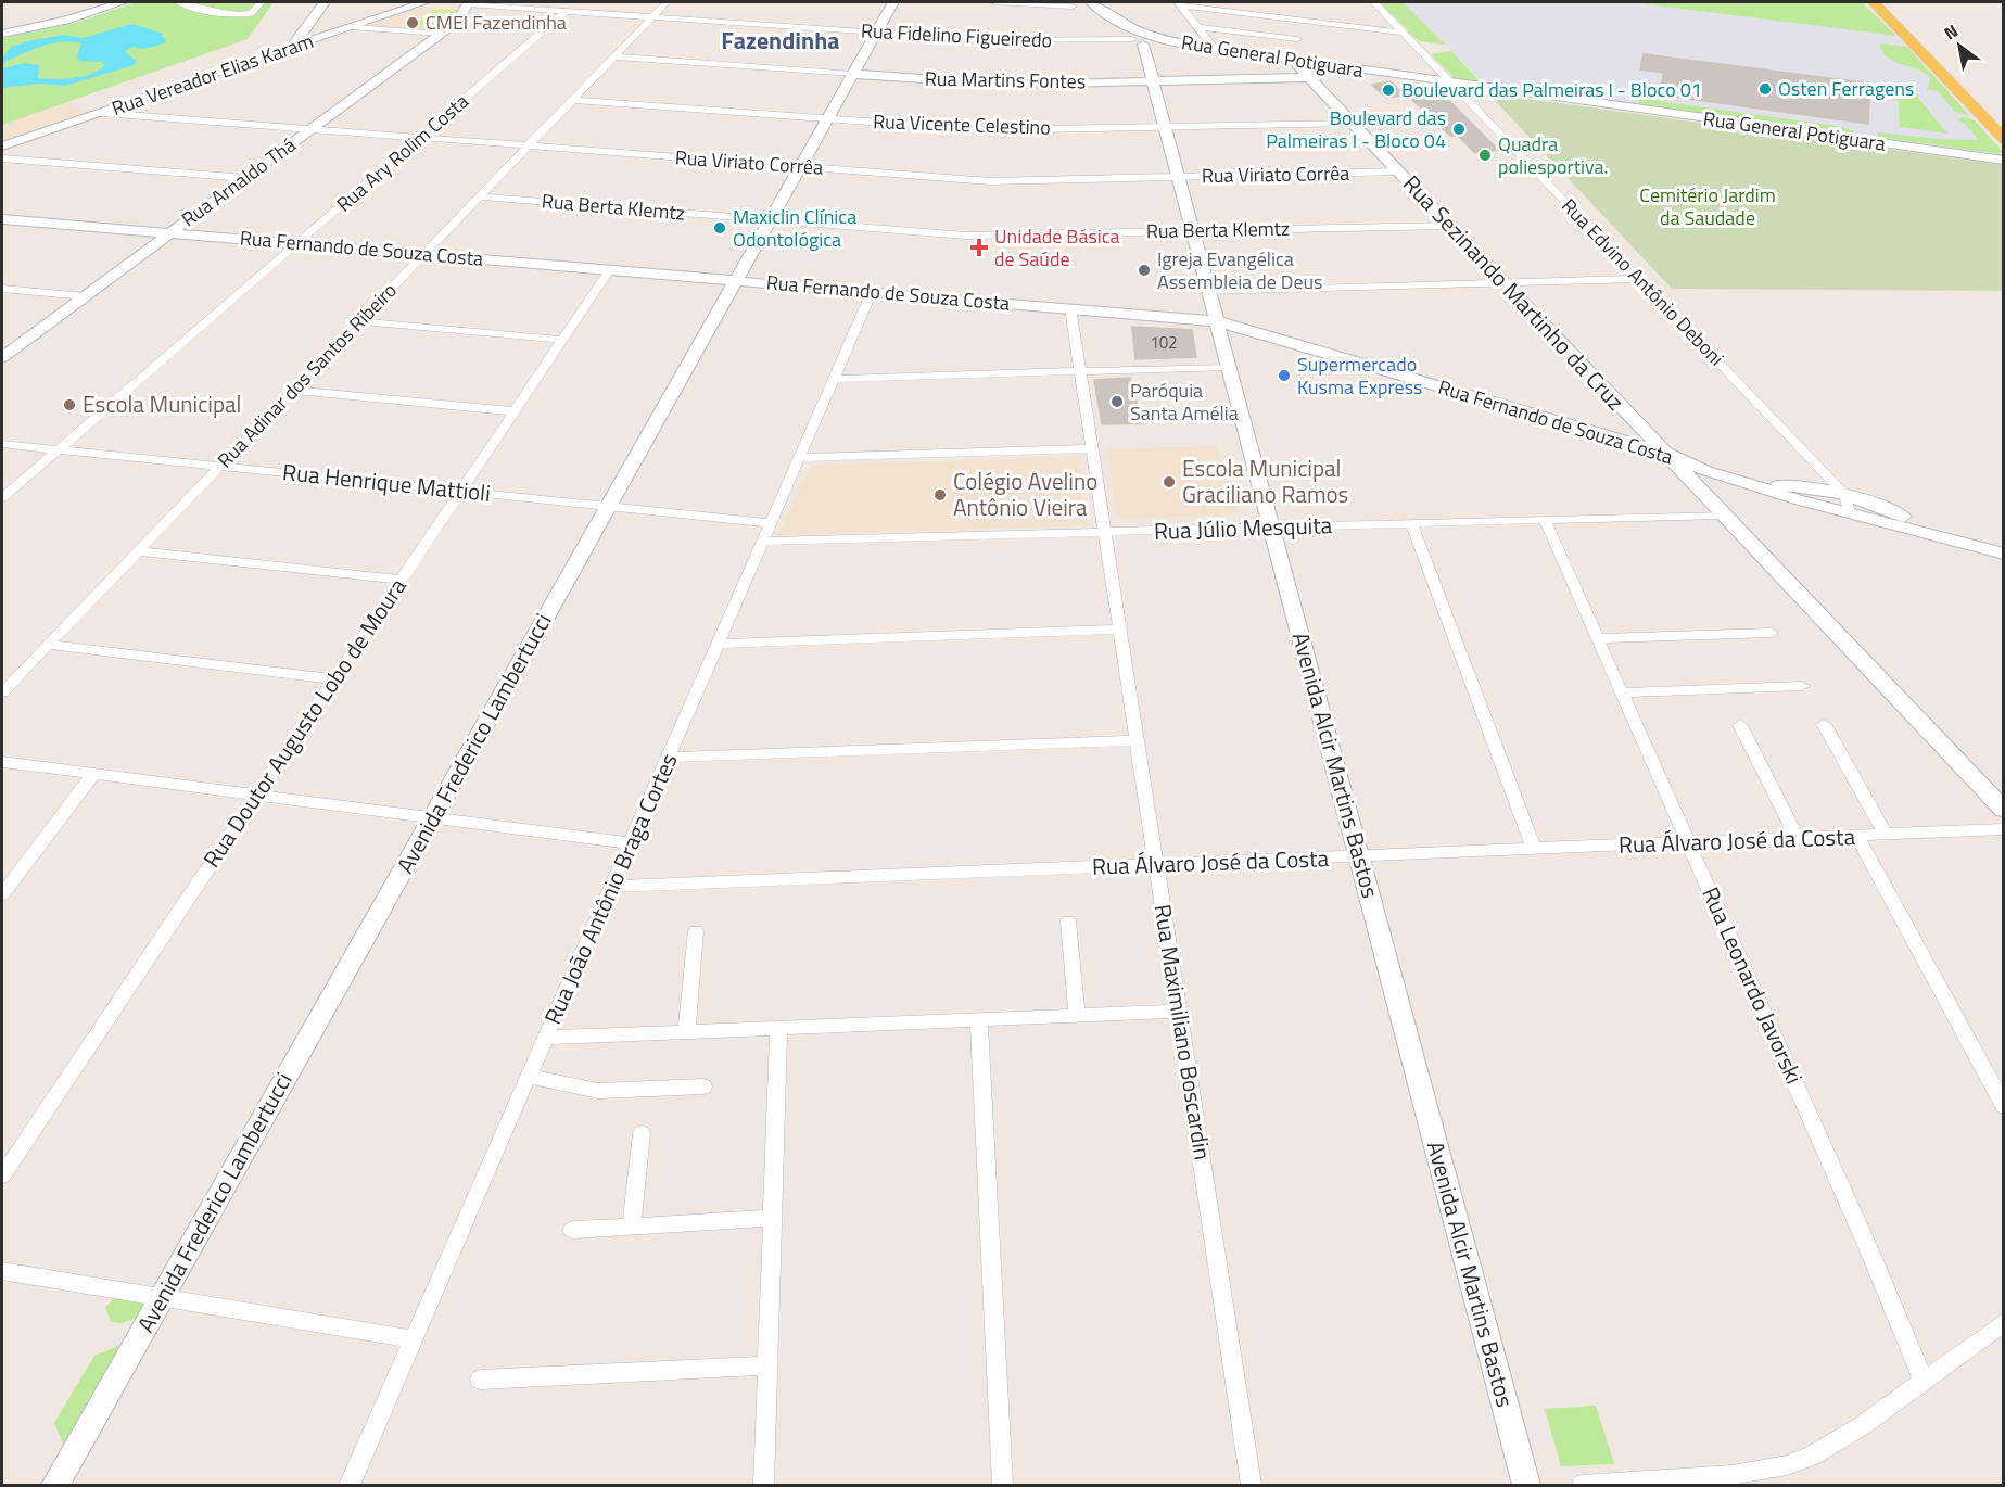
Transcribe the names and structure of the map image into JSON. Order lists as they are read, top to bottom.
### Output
{
  "streets": {
    "street": [
      "Rua Fidelino Figueiredo",
      "Rua General Potiguara",
      "Rua Vereador Elias Karam",
      "Rua Martins Fontes",
      "Rua Vicente Celestino",
      "Rua Ary Rolim Costa",
      "Rua Viriato Corrêa",
      "Rua Arnaldo Thá",
      "Rua Berta Klemtz",
      "Rua Fernando de Souza Costa",
      "Rua Edvino Antônio Deboni",
      "Rua Sezinando Martinho da Cruz",
      "Rua Adinar dos Santos Ribeiro",
      "Rua Henrique Mattioli",
      "Rua Júlio Mesquita",
      "Rua Doutor Augusto Lobo de Moura",
      "Avenida Frederico Lambertucci",
      "Avenida Alcir Martins Bastos",
      "Rua Álvaro José da Costa",
      "Rua João Antônio Braga Cortes",
      "Rua Leonardo Javorski",
      "Rua Maximiliano Boscardin"
    ]
  },
  "crossings": [
    ["Rua Fidelino Figueiredo", "Rua General Potiguara"],
    ["Rua Fidelino Figueiredo", "Rua Ary Rolim Costa"],
    ["Rua Fidelino Figueiredo", "Rua Arnaldo Thá"],
    ["Rua Fidelino Figueiredo", "Rua Adinar dos Santos Ribeiro"],
    ["Rua Fidelino Figueiredo", "Avenida Frederico Lambertucci"],
    ["Rua Fidelino Figueiredo", "Avenida Alcir Martins Bastos"],
    ["Rua General Potiguara", "Rua Martins Fontes"],
    ["Rua General Potiguara", "Rua Edvino Antônio Deboni"],
    ["Rua General Potiguara", "Rua Sezinando Martinho da Cruz"],
    ["Rua General Potiguara", "Avenida Alcir Martins Bastos"],
    ["Rua Vereador Elias Karam", "Rua Viriato Corrêa"],
    ["Rua Martins Fontes", "Rua Sezinando Martinho da Cruz"],
    ["Rua Martins Fontes", "Rua Adinar dos Santos Ribeiro"],
    ["Rua Martins Fontes", "Avenida Frederico Lambertucci"],
    ["Rua Martins Fontes", "Avenida Alcir Martins Bastos"],
    ["Rua Vicente Celestino", "Rua Sezinando Martinho da Cruz"],
    ["Rua Vicente Celestino", "Rua Adinar dos Santos Ribeiro"],
    ["Rua Vicente Celestino", "Avenida Frederico Lambertucci"],
    ["Rua Vicente Celestino", "Avenida Alcir Martins Bastos"],
    ["Rua Ary Rolim Costa", "Rua Viriato Corrêa"],
    ["Rua Ary Rolim Costa", "Rua Fernando de Souza Costa"],
    ["Rua Ary Rolim Costa", "Rua Henrique Mattioli"],
    ["Rua Viriato Corrêa", "Rua Arnaldo Thá"],
    ["Rua Viriato Corrêa", "Rua Sezinando Martinho da Cruz"],
    ["Rua Viriato Corrêa", "Rua Adinar dos Santos Ribeiro"],
    ["Rua Viriato Corrêa", "Avenida Frederico Lambertucci"],
    ["Rua Viriato Corrêa", "Avenida Alcir Martins Bastos"],
    ["Rua Arnaldo Thá", "Rua Fernando de Souza Costa"],
    ["Rua Berta Klemtz", "Rua Sezinando Martinho da Cruz"],
    ["Rua Berta Klemtz", "Rua Adinar dos Santos Ribeiro"],
    ["Rua Berta Klemtz", "Avenida Frederico Lambertucci"],
    ["Rua Berta Klemtz", "Avenida Alcir Martins Bastos"],
    ["Rua Fernando de Souza Costa", "Rua Edvino Antônio Deboni"],
    ["Rua Fernando de Souza Costa", "Rua Sezinando Martinho da Cruz"],
    ["Rua Fernando de Souza Costa", "Rua Adinar dos Santos Ribeiro"],
    ["Rua Fernando de Souza Costa", "Rua Doutor Augusto Lobo de Moura"],
    ["Rua Fernando de Souza Costa", "Avenida Frederico Lambertucci"],
    ["Rua Fernando de Souza Costa", "Avenida Alcir Martins Bastos"],
    ["Rua Fernando de Souza Costa", "Rua João Antônio Braga Cortes"],
    ["Rua Fernando de Souza Costa", "Rua Maximiliano Boscardin"],
    ["Rua Sezinando Martinho da Cruz", "Rua Júlio Mesquita"],
    ["Rua Adinar dos Santos Ribeiro", "Rua Henrique Mattioli"],
    ["Rua Henrique Mattioli", "Rua Doutor Augusto Lobo de Moura"],
    ["Rua Henrique Mattioli", "Avenida Frederico Lambertucci"],
    ["Rua Henrique Mattioli", "Rua João Antônio Braga Cortes"],
    ["Rua Júlio Mesquita", "Avenida Alcir Martins Bastos"],
    ["Rua Júlio Mesquita", "Rua João Antônio Braga Cortes"],
    ["Rua Júlio Mesquita", "Rua Leonardo Javorski"],
    ["Rua Júlio Mesquita", "Rua Maximiliano Boscardin"],
    ["Avenida Alcir Martins Bastos", "Rua Álvaro José da Costa"],
    ["Rua Álvaro José da Costa", "Rua João Antônio Braga Cortes"],
    ["Rua Álvaro José da Costa", "Rua Leonardo Javorski"],
    ["Rua Álvaro José da Costa", "Rua Maximiliano Boscardin"]
  ],
  "districts": ["Fazendinha"],
  "parks": ["Cemitério Jardim da Saudade"],
  "places": {
    "other": [
      "CMEI Fazendinha",
      "Osten Ferragens",
      "Boulevard das Palmeiras I - Bloco 01",
      "Boulevard das Palmeiras I - Bloco 04",
      "Quadra poliesportiva.",
      "Maxiclin Clínica Odontológica",
      "Igreja Evangélica Assembleia de Deus",
      "Supermercado Kusma Express",
      "Paróquia Santa Amélia",
      "Escola Municipal",
      "Escola Municipal Graciliano Ramos",
      "Colégio Avelino Antônio Vieira"
    ],
    "health": ["Unidade Básica de Saúde"]
  },
  "house_numbers": ["102"],
  "north": "top left"
}
